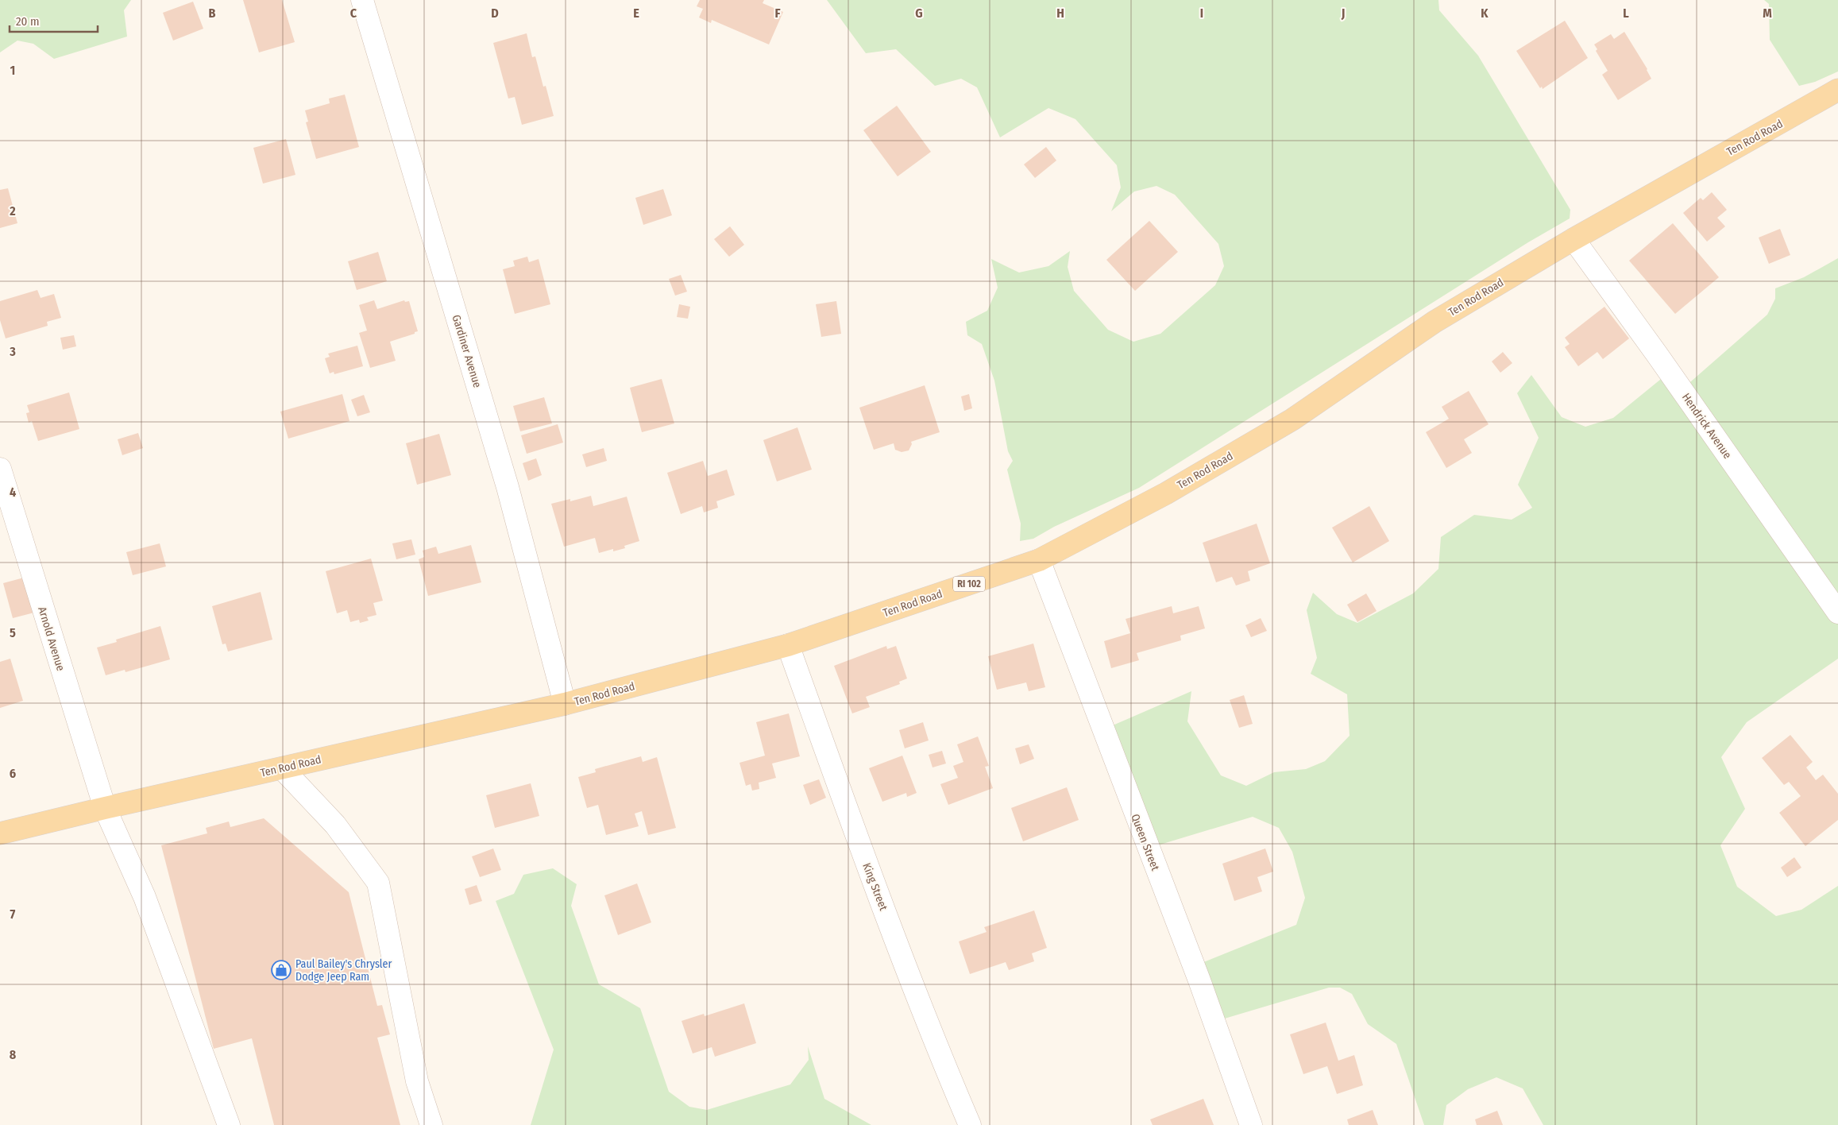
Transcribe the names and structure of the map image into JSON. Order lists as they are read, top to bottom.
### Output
{
  "streets": {
    "main road": ["Ten Rod Road", "RI 102"],
    "street": [
      "Gardiner Avenue",
      "Hendrick Avenue",
      "Arnold Avenue",
      "Queen Street",
      "King Street"
    ]
  },
  "crossings": [
    ["Ten Rod Road", "Gardiner Avenue"],
    ["Ten Rod Road", "Hendrick Avenue"],
    ["Ten Rod Road", "Arnold Avenue"],
    ["Ten Rod Road", "Queen Street"],
    ["Ten Rod Road", "King Street"]
  ],
  "places": {
    "shop": ["Paul Bailey's Chrysler Dodge Jeep Ram"]
  },
  "scale_bar": "20 m",
  "grid": {
    "columns": [
      "B",
      "C",
      "D",
      "E",
      "F",
      "G",
      "H",
      "I",
      "J",
      "K",
      "L",
      "M"
    ],
    "rows": [
      "1",
      "2",
      "3",
      "4",
      "5",
      "6",
      "7",
      "8"
    ]
  }
}
